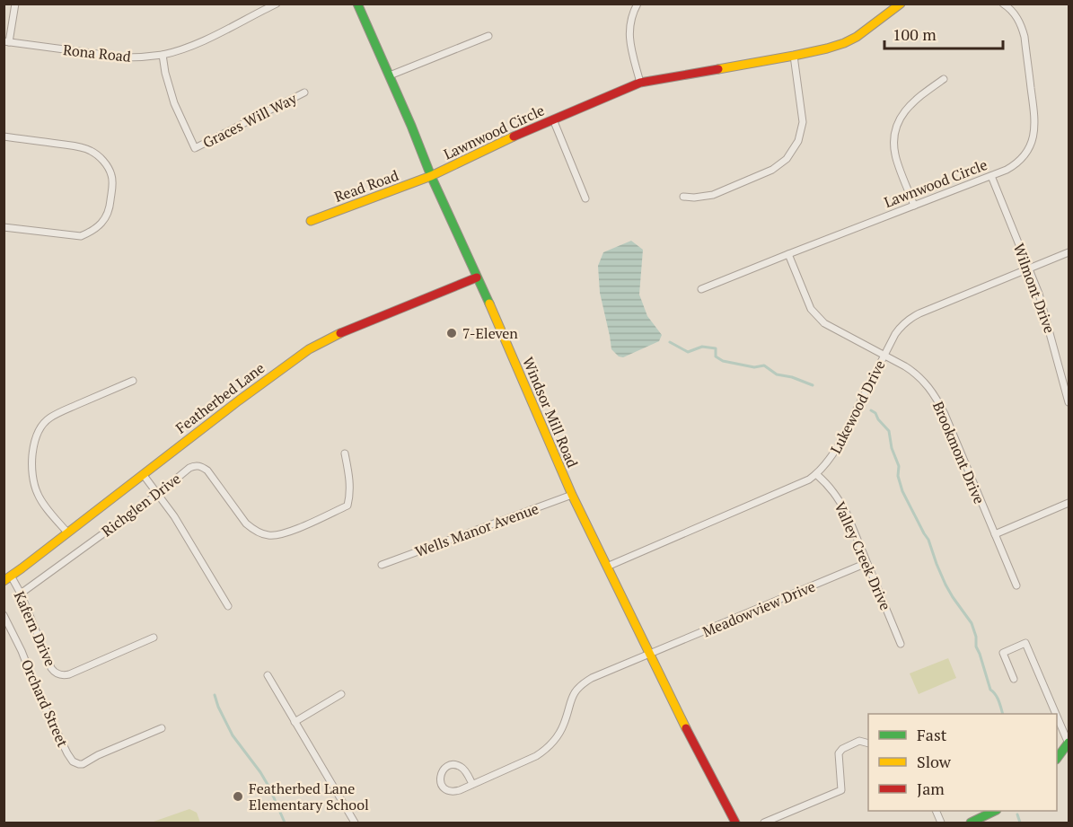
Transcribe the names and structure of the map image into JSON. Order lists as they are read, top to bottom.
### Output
{
  "streets": {
    "street": [
      "Rona Road",
      "Graces Will Way",
      "Lawnwood Circle",
      "Read Road",
      "Wilmont Drive",
      "Featherbed Lane",
      "Lukewood Drive",
      "Windsor Mill Road",
      "Brookmont Drive",
      "Richglen Drive",
      "Wells Manor Avenue",
      "Valley Creek Drive",
      "Meadowview Drive",
      "Kafern Drive",
      "Orchard Street"
    ]
  },
  "crossings": [
    ["Rona Road", "Graces Will Way"],
    ["Lawnwood Circle", "Read Road"],
    ["Lawnwood Circle", "Wilmont Drive"],
    ["Lawnwood Circle", "Windsor Mill Road"],
    ["Lawnwood Circle", "Brookmont Drive"],
    ["Read Road", "Windsor Mill Road"],
    ["Wilmont Drive", "Lukewood Drive"],
    ["Featherbed Lane", "Windsor Mill Road"],
    ["Featherbed Lane", "Kafern Drive"],
    ["Lukewood Drive", "Windsor Mill Road"],
    ["Lukewood Drive", "Brookmont Drive"],
    ["Lukewood Drive", "Valley Creek Drive"],
    ["Windsor Mill Road", "Wells Manor Avenue"],
    ["Windsor Mill Road", "Meadowview Drive"],
    ["Richglen Drive", "Kafern Drive"],
    ["Valley Creek Drive", "Meadowview Drive"]
  ],
  "places": ["7-Eleven", "Featherbed Lane Elementary School"],
  "legend": ["Fast", "Slow", "Jam"],
  "scale_bar": "100 m"
}
